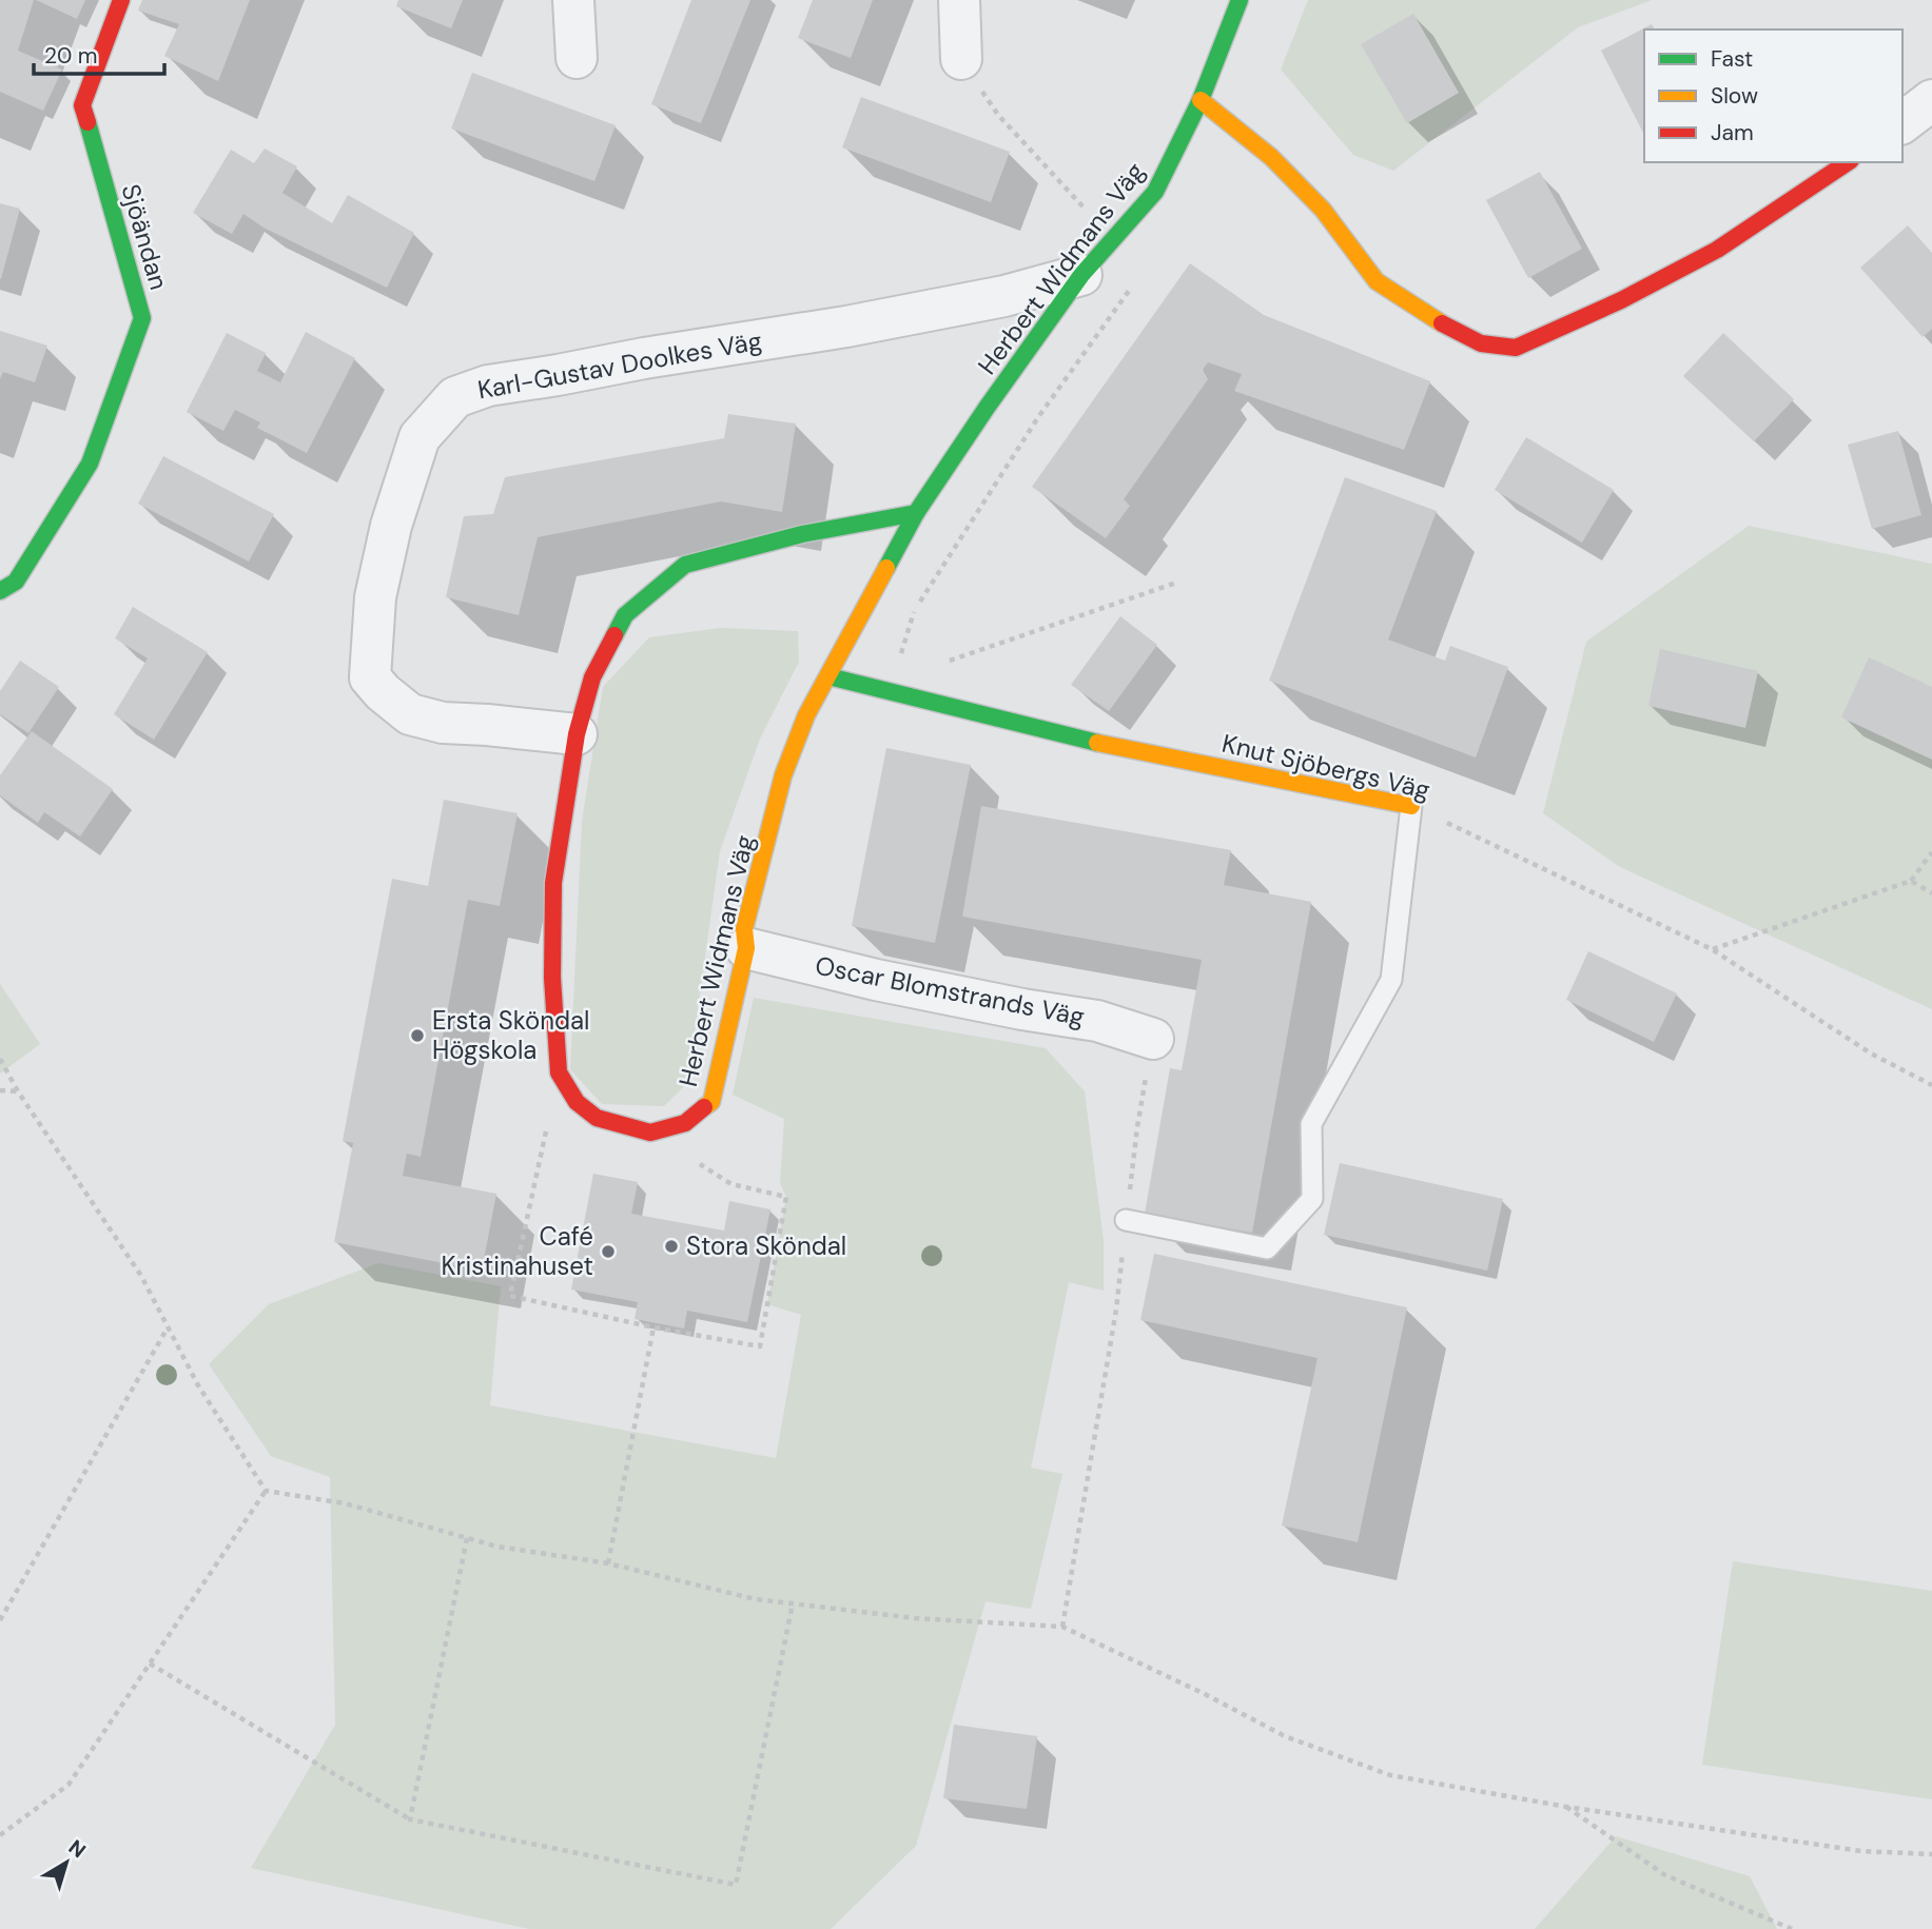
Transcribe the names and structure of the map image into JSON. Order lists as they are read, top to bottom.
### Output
{
  "streets": {
    "street": [
      "Sjöändan",
      "Herbert Widmans Väg",
      "Karl-Gustav Doolkes Väg",
      "Knut Sjöbergs Väg",
      "Oscar Blomstrands Väg"
    ]
  },
  "crossings": [
    ["Herbert Widmans Väg", "Karl-Gustav Doolkes Väg"],
    ["Herbert Widmans Väg", "Knut Sjöbergs Väg"],
    ["Herbert Widmans Väg", "Oscar Blomstrands Väg"]
  ],
  "places": ["Ersta Sköndal Högskola", "Stora Sköndal", "Café Kristinahuset"],
  "legend": ["Fast", "Slow", "Jam"],
  "scale_bar": "20 m",
  "north": "top right"
}
